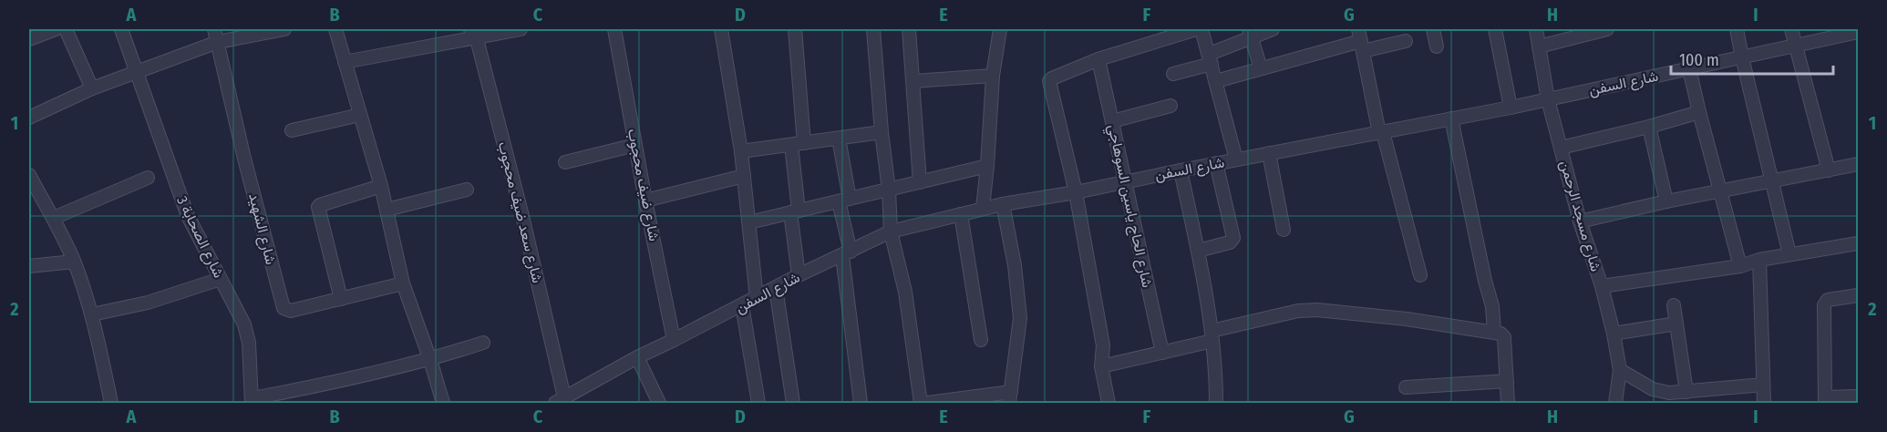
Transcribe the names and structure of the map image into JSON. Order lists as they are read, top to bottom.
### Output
{
  "streets": {
    "street": [
      "شارع السفن",
      "شارع ضيف محجوب",
      "شارع الحاج ياسين السوهاجي",
      "شارع سعد ضيف محجوب",
      "شارع مسجد الرحمن",
      "شارع الشهيد",
      "شارع الصحابة 3"
    ]
  },
  "crossings": [
    ["شارع السفن", "شارع ضيف محجوب"],
    ["شارع السفن", "شارع الحاج ياسين السوهاجي"],
    ["شارع السفن", "شارع سعد ضيف محجوب"],
    ["شارع السفن", "شارع مسجد الرحمن"]
  ],
  "scale_bar": "100 m",
  "grid": {
    "columns": [
      "A",
      "B",
      "C",
      "D",
      "E",
      "F",
      "G",
      "H",
      "I"
    ],
    "rows": ["1", "2"]
  }
}
